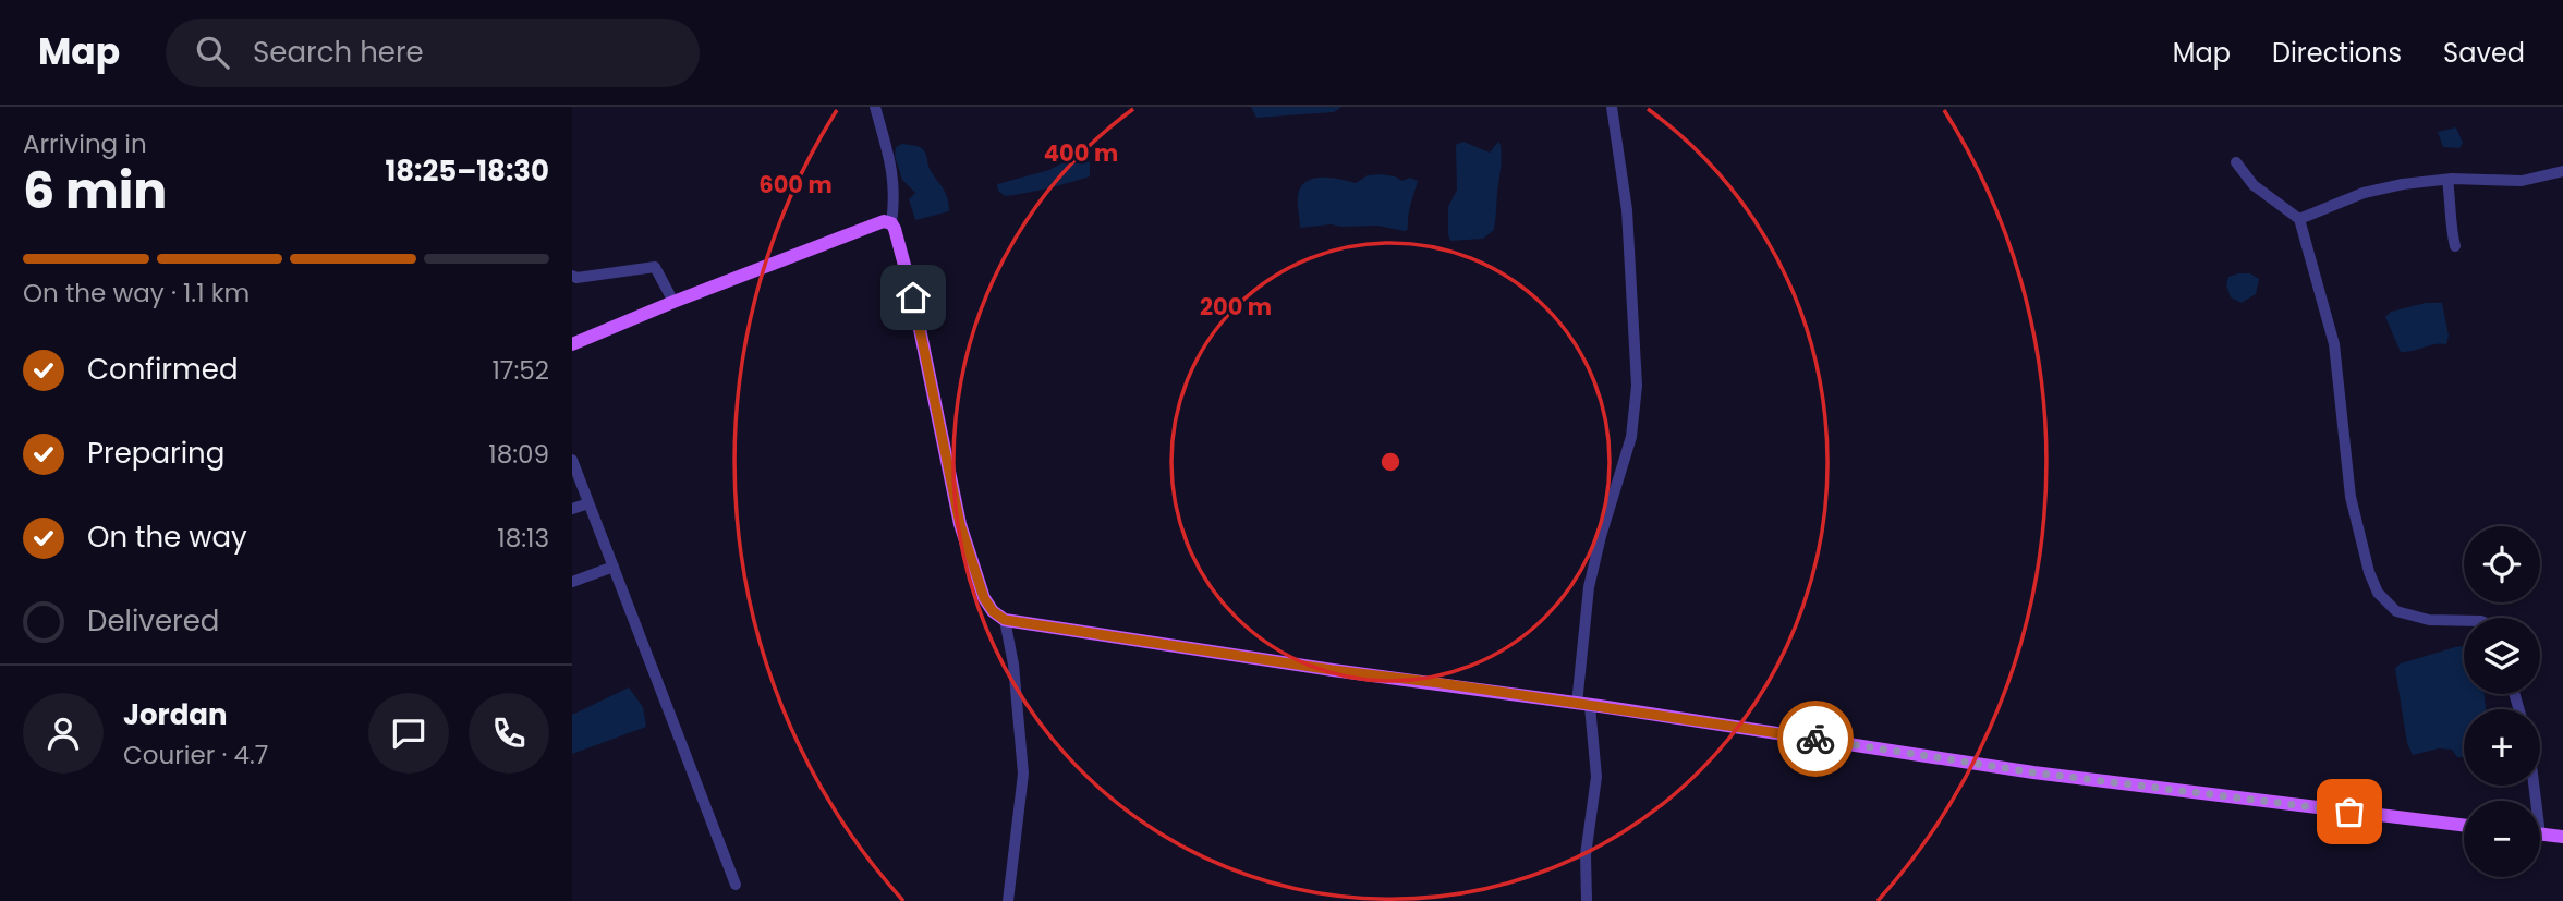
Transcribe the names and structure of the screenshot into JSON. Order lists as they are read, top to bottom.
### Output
{
  "page": {
    "header": "Map",
    "search": "Search here",
    "nav": ["Map", "Directions", "Saved"],
    "heading": ["6 min", "Arriving in", "18:25–18:30"],
    "panel": ["Jordan", "Courier · 4.7"],
    "bar": "On the way · 1.1 km",
    "list": [
      ["Confirmed", "17:52"],
      ["Preparing", "18:09"],
      ["On the way", "18:13"],
      "Delivered"
    ],
    "map_buttons": ["+", "−"]
  },
  "rings": ["400 m", "600 m", "200 m"]
}
